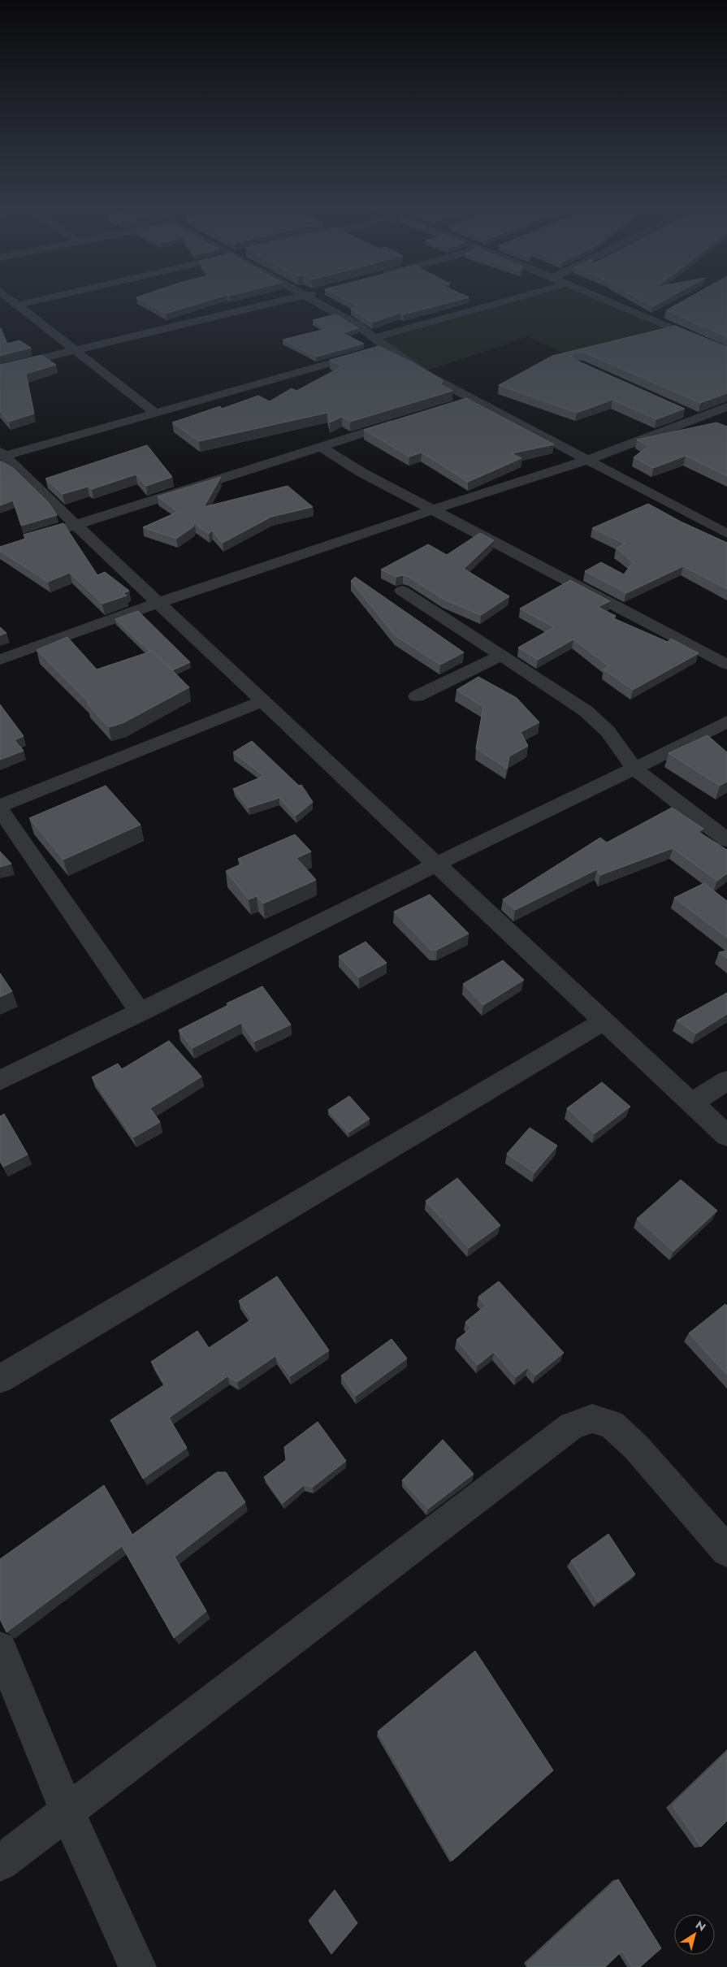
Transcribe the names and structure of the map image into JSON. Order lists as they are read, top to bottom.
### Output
{
  "north": "top right"
}
